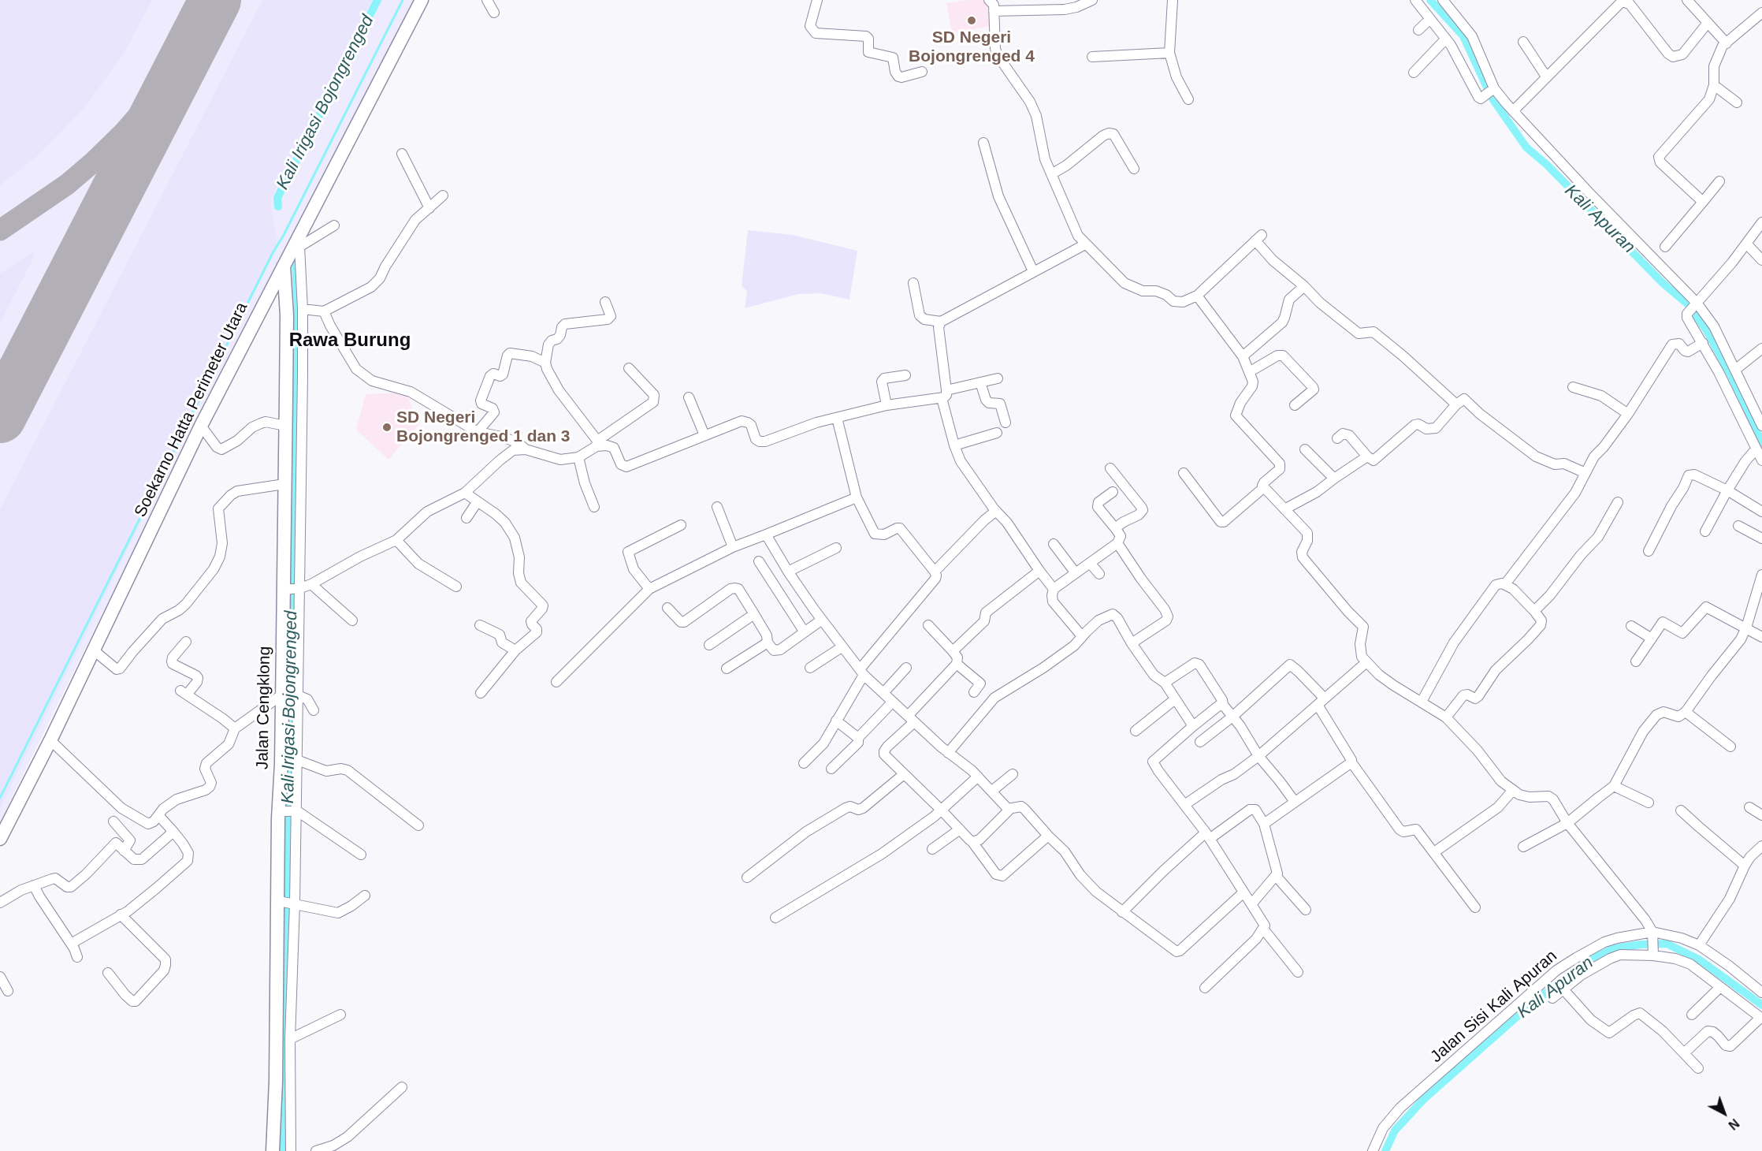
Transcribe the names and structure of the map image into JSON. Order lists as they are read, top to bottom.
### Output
{
  "streets": {
    "main road": ["Soekarno Hatta Perimeter Utara", "Jalan Cengklong"],
    "street": ["Jalan Sisi Kali Apuran"]
  },
  "crossings": [
    ["Soekarno Hatta Perimeter Utara", "Jalan Cengklong"]
  ],
  "districts": ["Rawa Burung"],
  "water": ["Kali Irigasi Bojongrenged", "Kali Apuran"],
  "places": ["SD Negeri Bojongrenged 4", "SD Negeri Bojongrenged 1 dan 3"],
  "north": "bottom right"
}
